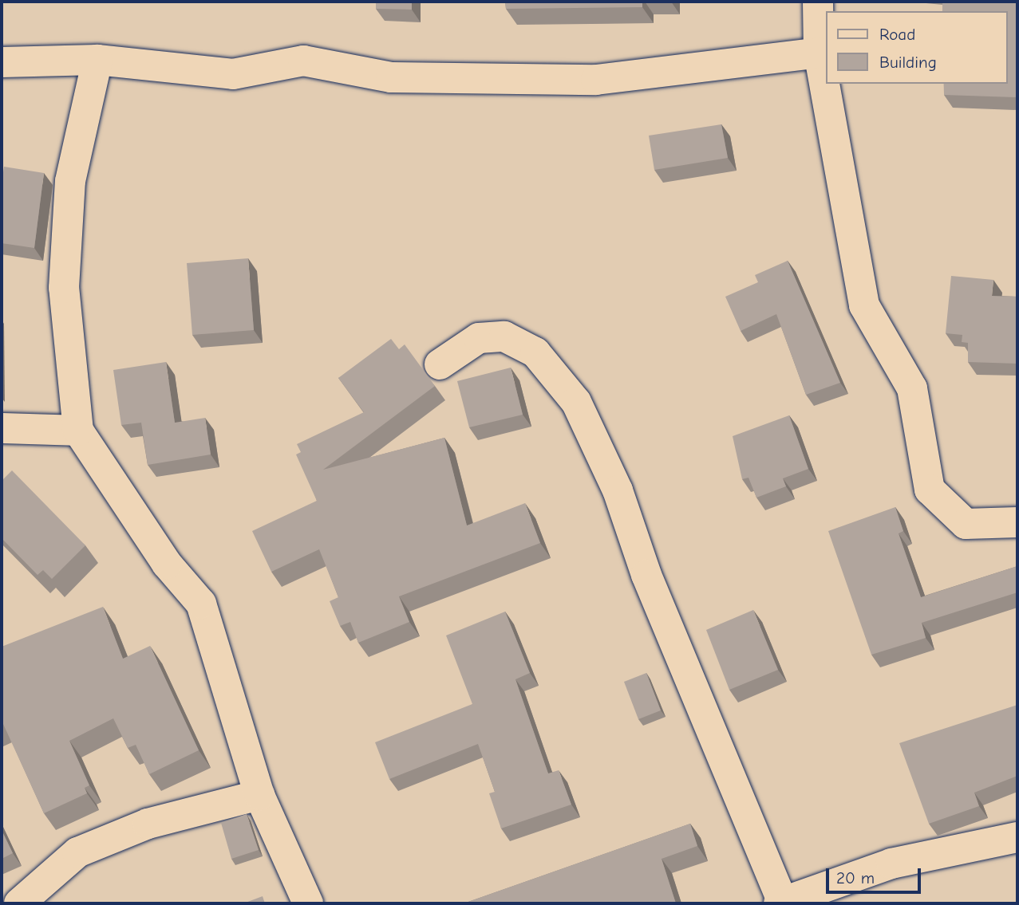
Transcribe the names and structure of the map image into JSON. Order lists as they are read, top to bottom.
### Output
{
  "legend": ["Road", "Building"],
  "scale_bar": "20 m"
}
